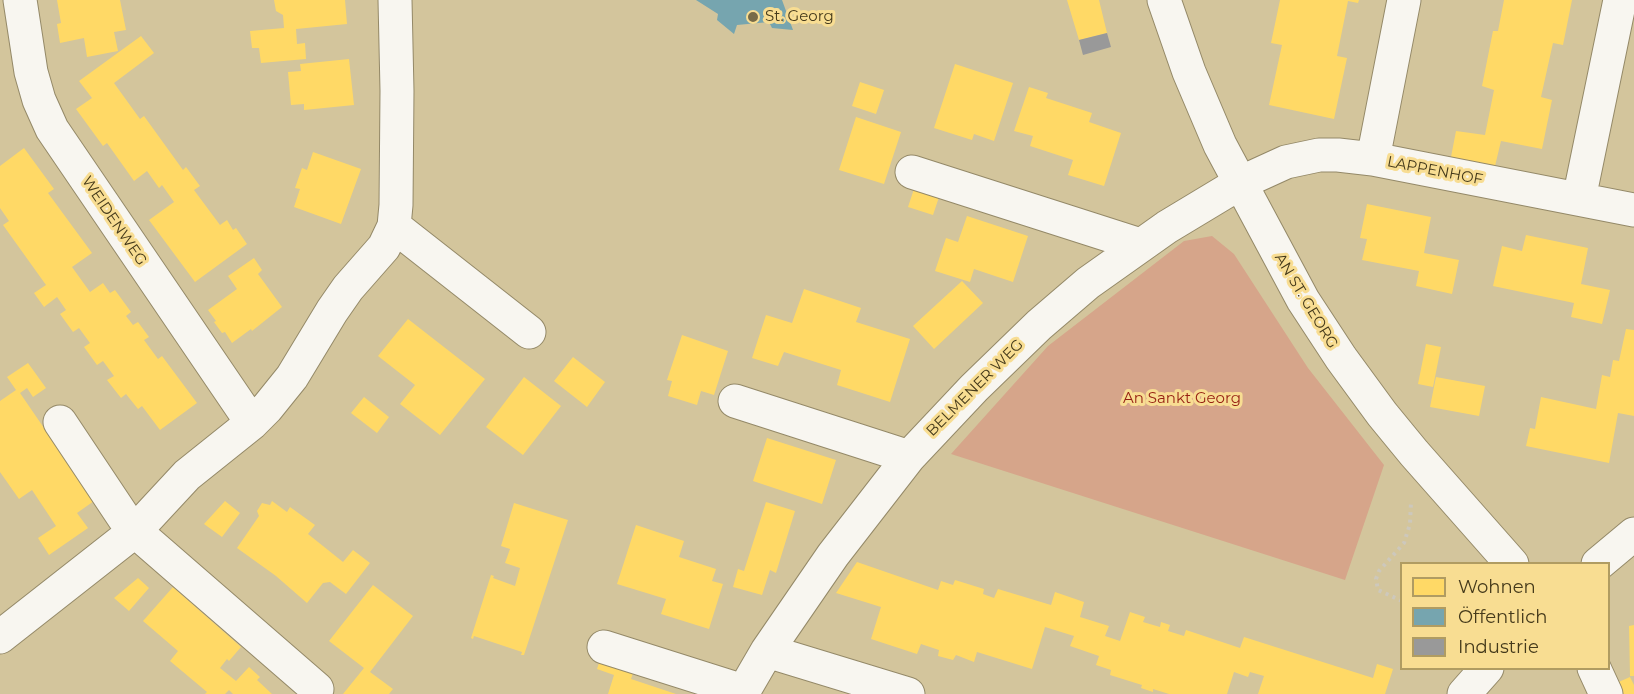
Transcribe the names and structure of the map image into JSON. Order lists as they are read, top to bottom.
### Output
{
  "streets": {
    "street": [
      "LAPPENHOF",
      "WEIDENWEG",
      "AN ST. GEORG",
      "BELMENER WEG"
    ]
  },
  "crossings": [
    ["LAPPENHOF", "AN ST. GEORG"],
    ["LAPPENHOF", "BELMENER WEG"],
    ["AN ST. GEORG", "BELMENER WEG"]
  ],
  "parks": ["An Sankt Georg"],
  "places": ["St. Georg"],
  "legend": ["Wohnen", "Öffentlich", "Industrie"]
}
